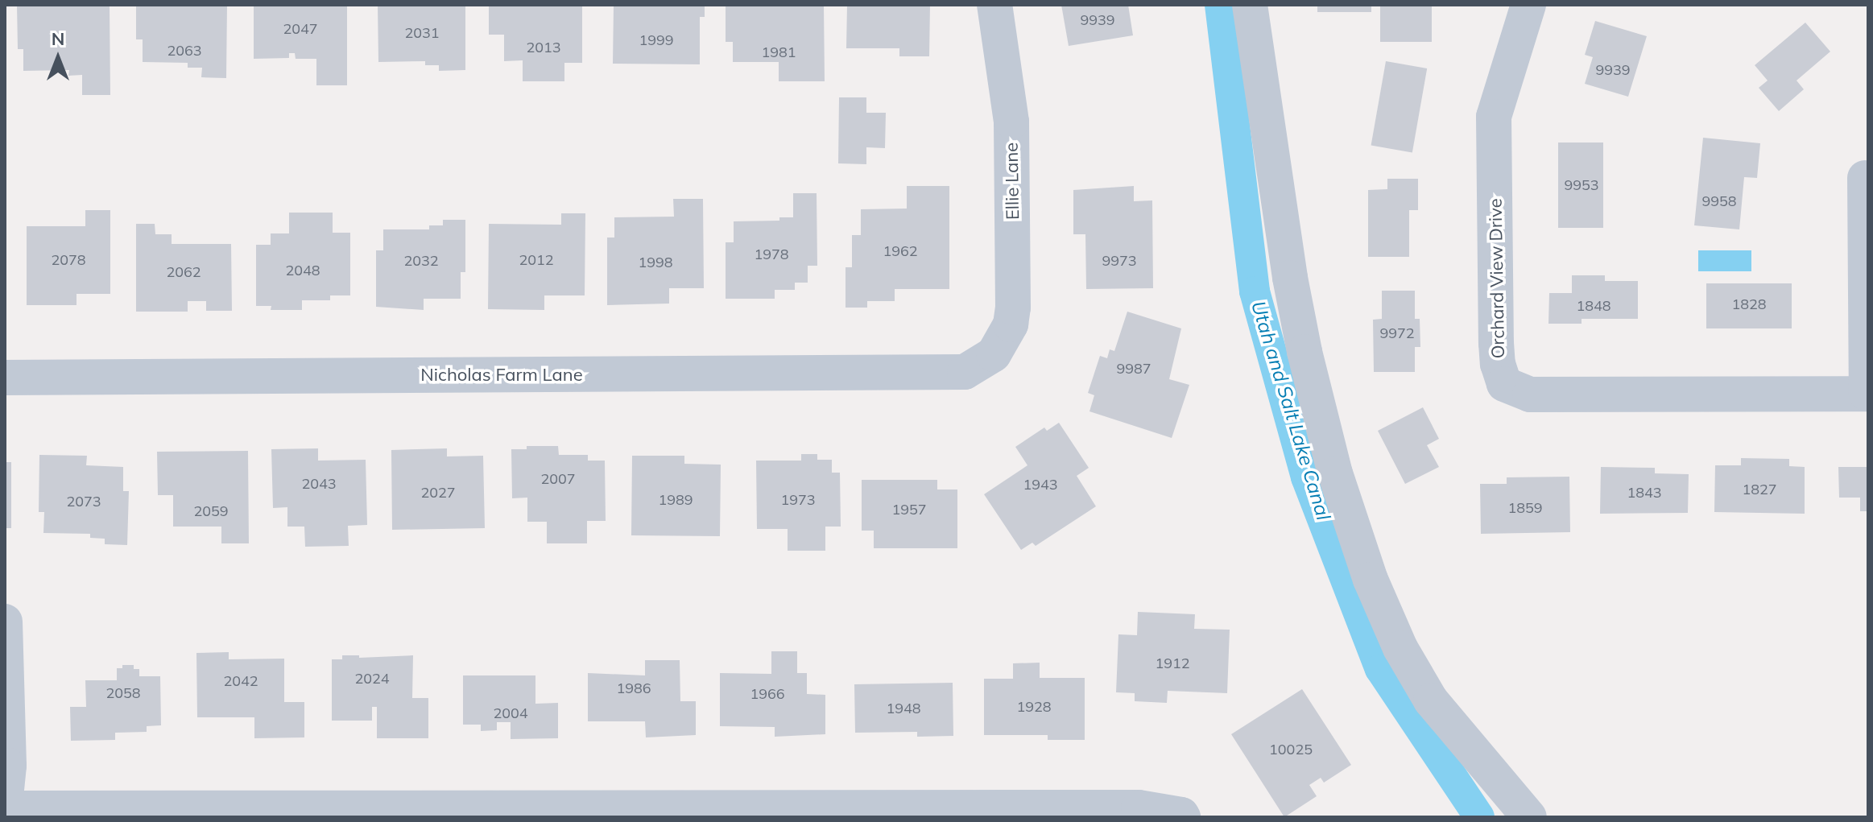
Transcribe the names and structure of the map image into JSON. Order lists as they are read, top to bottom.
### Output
{
  "streets": {
    "street": ["Ellie Lane", "Orchard View Drive", "Nicholas Farm Lane"]
  },
  "crossings": [
    ["Ellie Lane", "Nicholas Farm Lane"]
  ],
  "water": ["Utah and Salt Lake Canal"],
  "house_numbers": [
    "9939",
    "2047",
    "2031",
    "1999",
    "2013",
    "2063",
    "1981",
    "9939",
    "9953",
    "9958",
    "1962",
    "1978",
    "2078",
    "2012",
    "2032",
    "9973",
    "1998",
    "2048",
    "2062",
    "1828",
    "1848",
    "9972",
    "9987",
    "2007",
    "2043",
    "1943",
    "1827",
    "2027",
    "1843",
    "1989",
    "1973",
    "2073",
    "1859",
    "1957",
    "2059",
    "1912",
    "2024",
    "2042",
    "1986",
    "2058",
    "1966",
    "1928",
    "1948",
    "2004",
    "10025"
  ],
  "north": "top"
}
